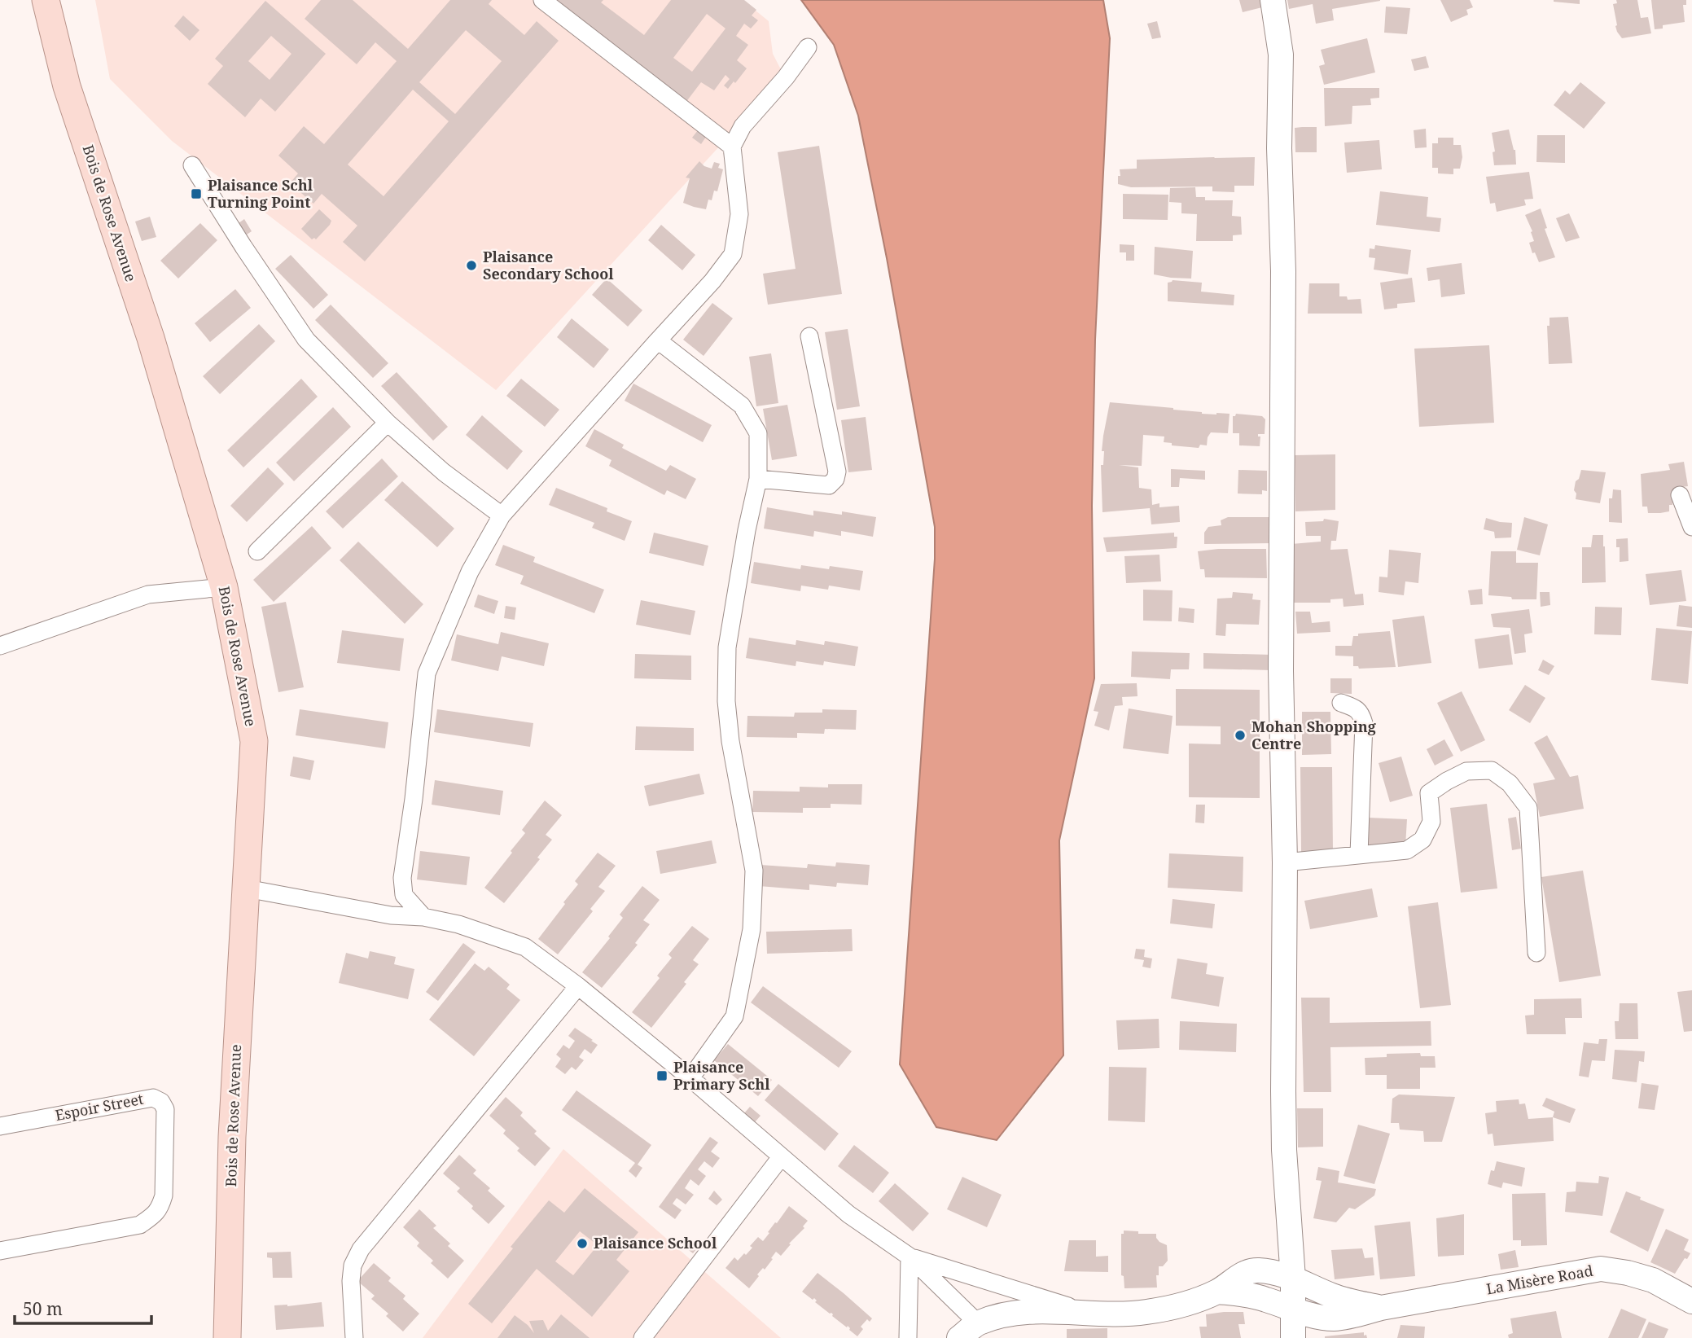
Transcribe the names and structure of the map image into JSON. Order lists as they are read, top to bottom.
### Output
{
  "streets": {
    "main road": ["Bois de Rose Avenue", "La Misère Road"],
    "street": ["Espoir Street"]
  },
  "places": {
    "transit": ["Plaisance Schl Turning Point", "Plaisance Primary Schl"],
    "other": ["Plaisance Secondary School", "Mohan Shopping Centre", "Plaisance School"]
  },
  "scale_bar": "50 m"
}
